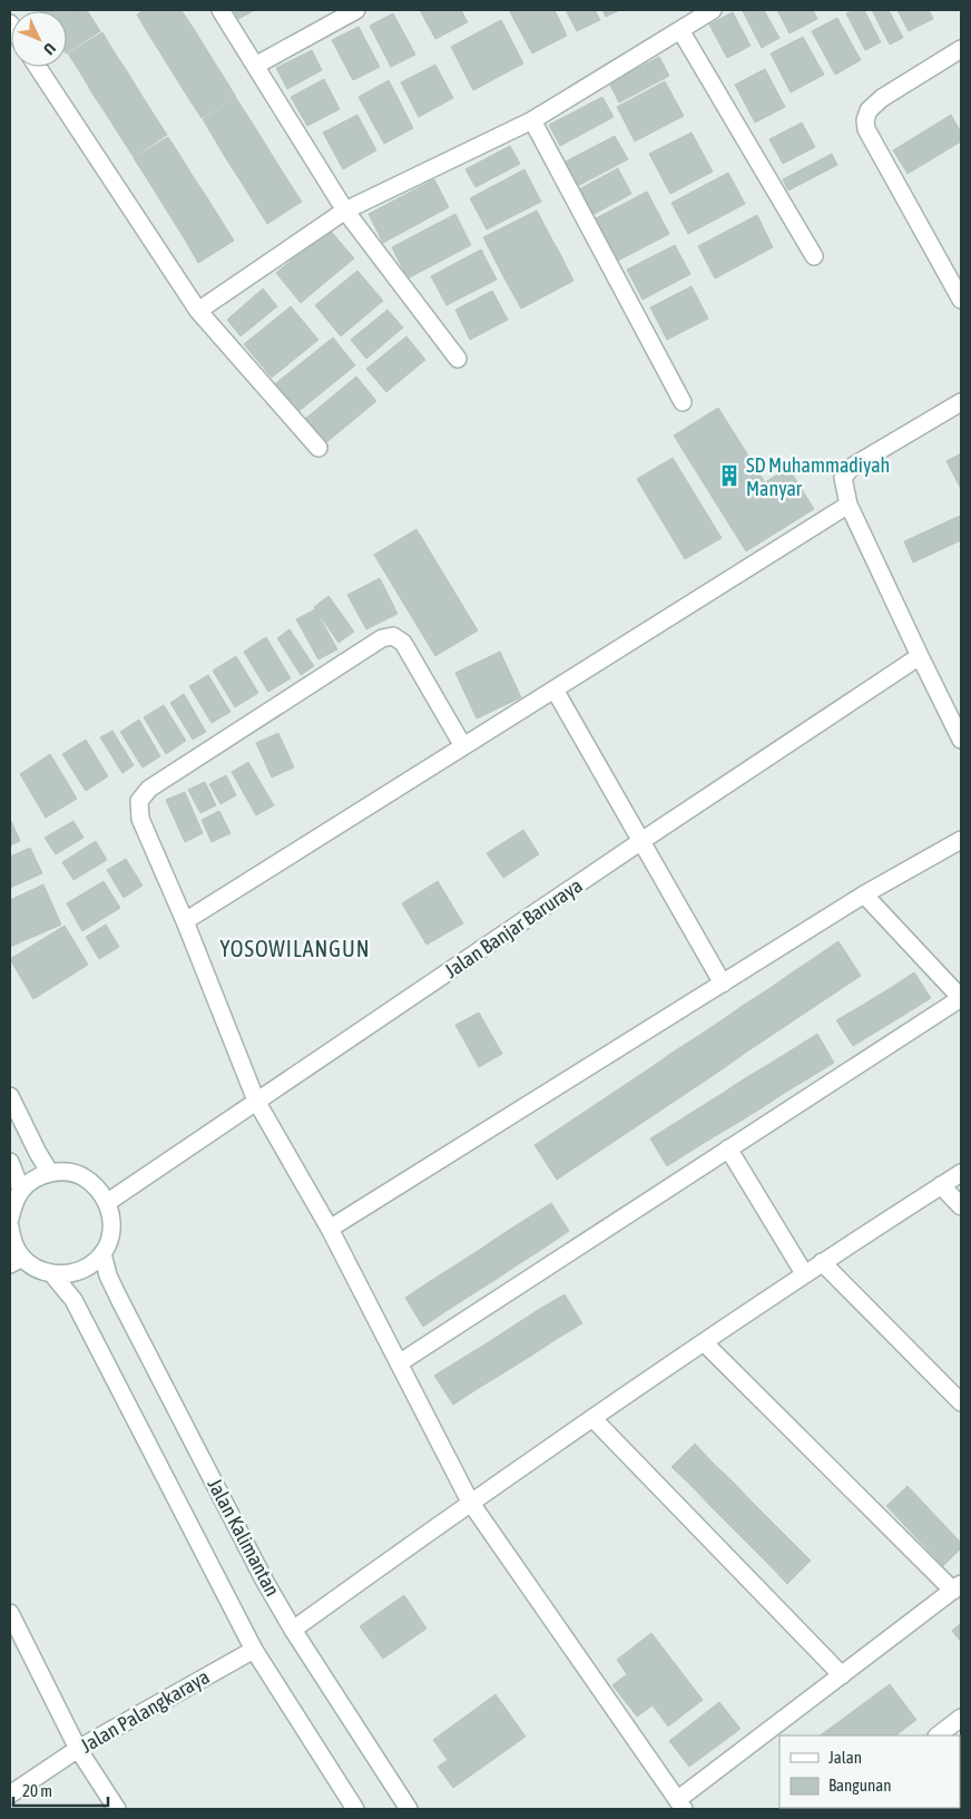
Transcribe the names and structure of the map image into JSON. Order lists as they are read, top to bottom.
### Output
{
  "streets": {
    "street": ["Jalan Banjar Baruraya", "Jalan Kalimantan", "Jalan Palangkaraya"]
  },
  "districts": ["YOSOWILANGUN"],
  "places": {
    "building": ["SD Muhammadiyah Manyar"]
  },
  "legend": ["Jalan", "Bangunan"],
  "scale_bar": "20 m",
  "north": "bottom right"
}
